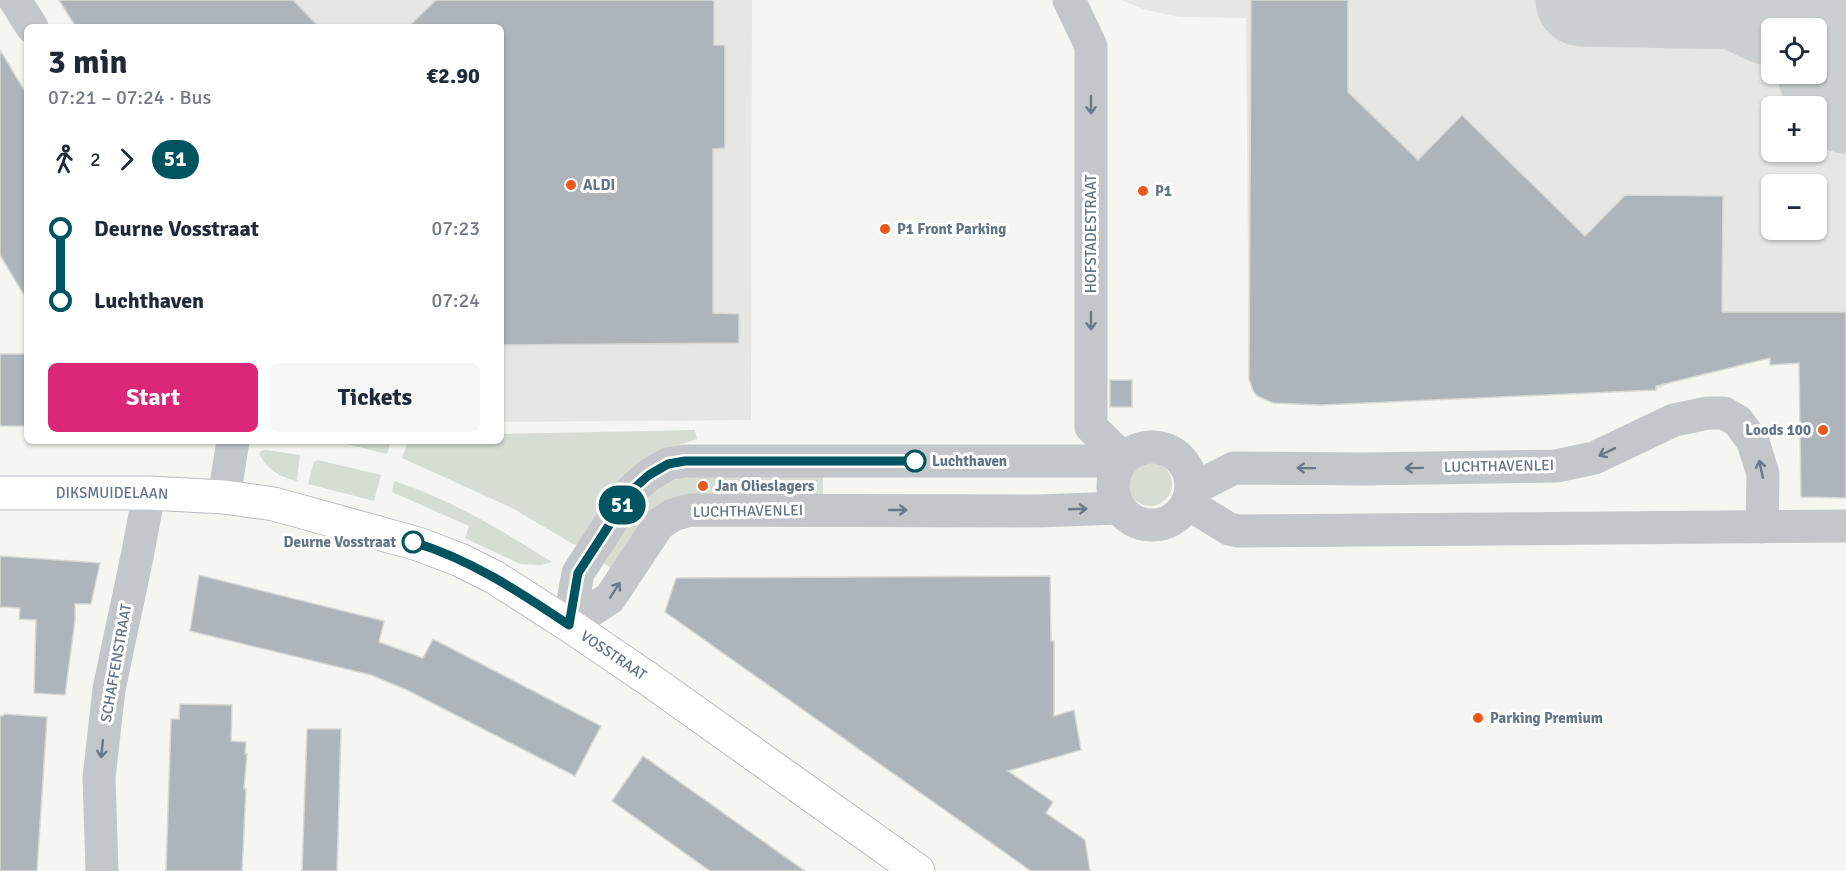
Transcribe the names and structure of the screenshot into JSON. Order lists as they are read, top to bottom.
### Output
{
  "streets": {
    "street": [
      "HOFSTADESTRAAT",
      "LUCHTHAVENLEI",
      "DIKSMUIDELAAN",
      "VOSSTRAAT",
      "SCHAFFENSTRAAT"
    ]
  },
  "crossings": [
    ["HOFSTADESTRAAT", "LUCHTHAVENLEI"],
    ["LUCHTHAVENLEI", "VOSSTRAAT"],
    ["DIKSMUIDELAAN", "VOSSTRAAT"],
    ["DIKSMUIDELAAN", "SCHAFFENSTRAAT"]
  ],
  "one_way": ["HOFSTADESTRAAT", "SCHAFFENSTRAAT"],
  "places": [
    "ALDI",
    "P1",
    "P1 Front Parking",
    "Loods 100",
    "Luchthaven",
    "Jan Olieslagers",
    "Deurne Vosstraat",
    "Parking Premium"
  ],
  "lines": ["bus line 51"],
  "page": {
    "on_map": "51",
    "map_buttons": ["+", "−"],
    "heading": ["3 min", "07:21 – 07:24 · Bus", "€2.90"],
    "legs": ["2", "51"],
    "list": [
      {
        "name": "Deurne Vosstraat",
        "value": "07:23"
      },
      {
        "name": "Luchthaven",
        "value": "07:24"
      }
    ],
    "buttons": ["Start", "Tickets"]
  }
}
